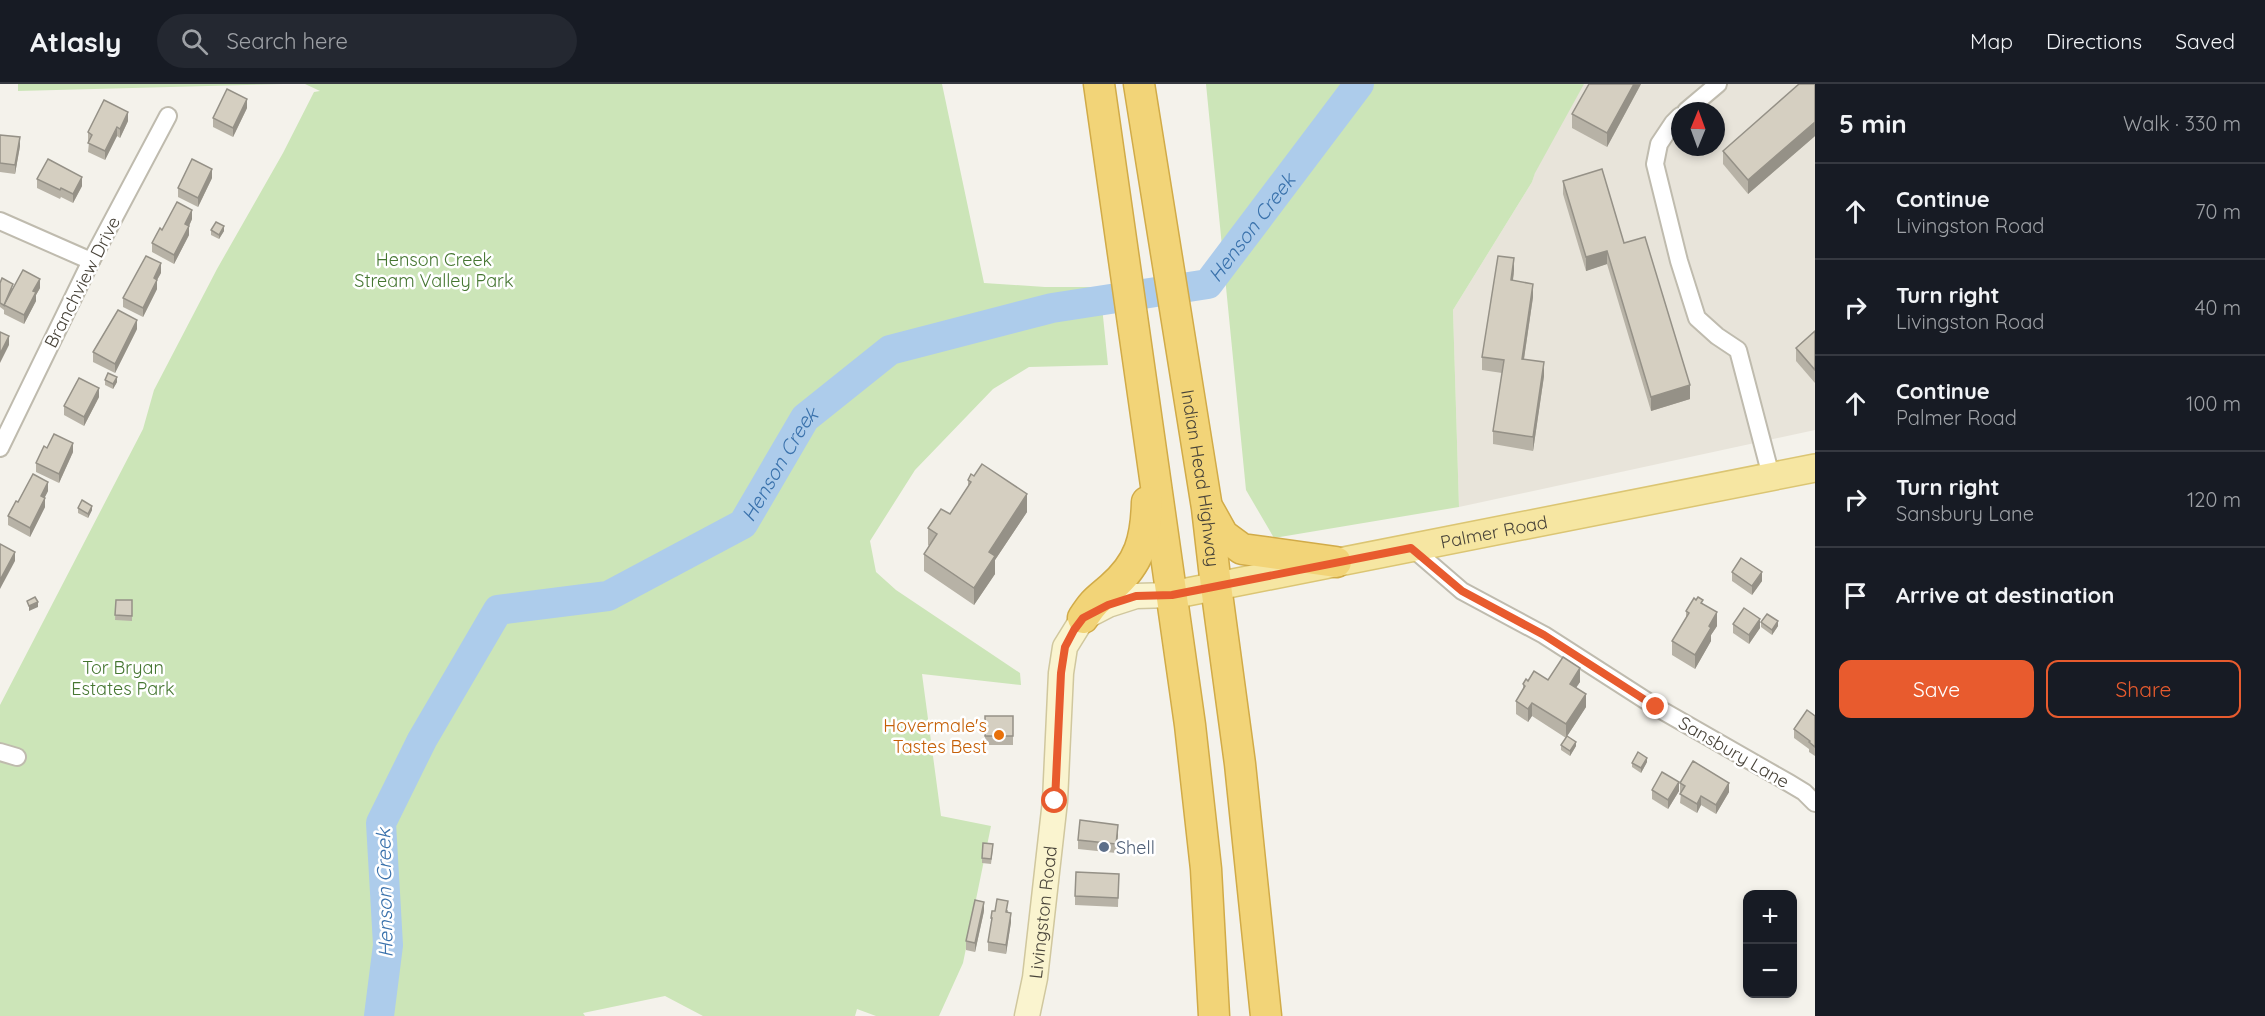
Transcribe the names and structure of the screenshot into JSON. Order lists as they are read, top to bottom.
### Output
{
  "streets": {
    "highway": ["Indian Head Highway"],
    "main road": ["Palmer Road", "Livingston Road"],
    "street": ["Branchview Drive", "Sansbury Lane"]
  },
  "crossings": [
    ["Indian Head Highway", "Palmer Road"],
    ["Palmer Road", "Sansbury Lane"]
  ],
  "water": ["Henson Creek"],
  "parks": ["Henson Creek Stream Valley Park", "Tor Bryan Estates Park"],
  "places": ["Hovermale's Tastes Best", "Shell"],
  "north": "top",
  "page": {
    "header": "Atlasly",
    "search": "Search here",
    "nav": ["Map", "Directions", "Saved"],
    "heading": ["5 min", "Walk · 330 m"],
    "list": [
      ["Continue", "Livingston Road", "70 m"],
      ["Turn right", "Livingston Road", "40 m"],
      ["Continue", "Palmer Road", "100 m"],
      ["Turn right", "Sansbury Lane", "120 m"],
      "Arrive at destination"
    ],
    "buttons": ["Save", "Share"],
    "map_buttons": ["+", "−"]
  }
}
